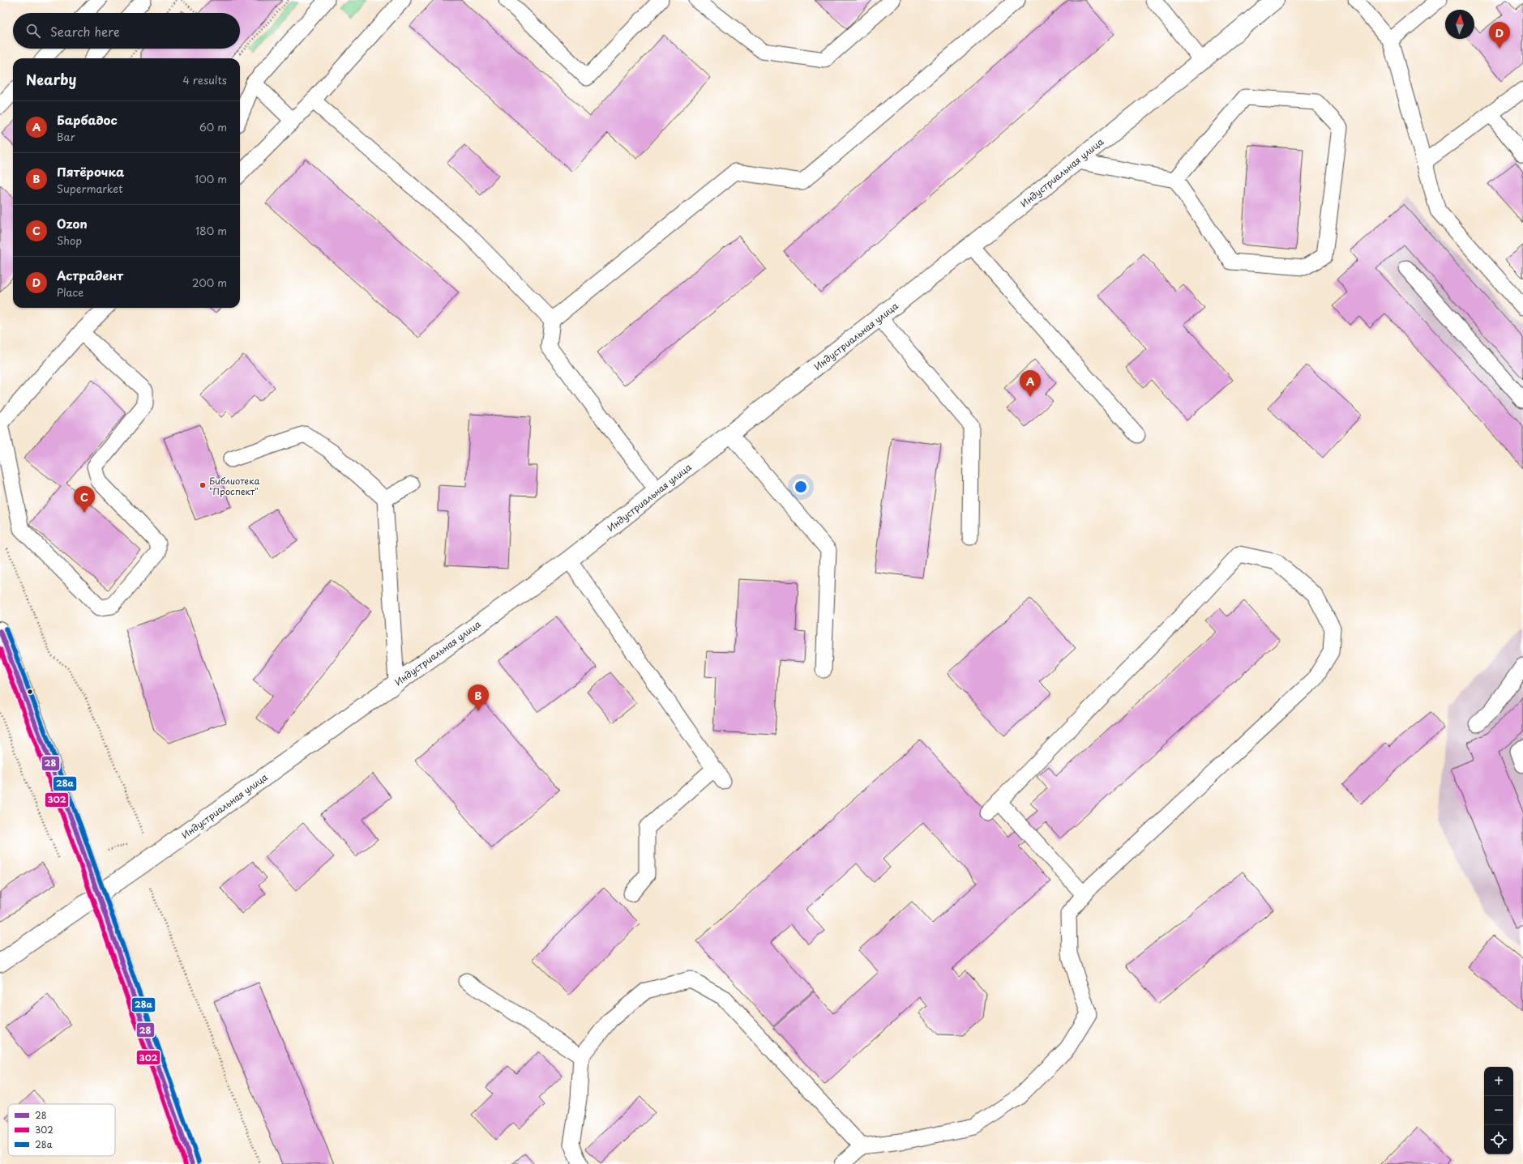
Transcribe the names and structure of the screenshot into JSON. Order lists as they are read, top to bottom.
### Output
{
  "streets": {
    "street": ["Индустриальная улица"]
  },
  "places": ["Библиотека \"Проспект\""],
  "lines": ["transit line 28а", "transit line 28", "transit line 302"],
  "legend": ["28", "302", "28а"],
  "north": "top",
  "page": {
    "search": "Search here",
    "pins": [
      "D",
      "A",
      "C",
      "B"
    ],
    "heading": ["Nearby", "4 results"],
    "list": [
      {
        "mark": "A",
        "name": "Барбадос",
        "note": "Bar",
        "value": "60 m"
      },
      {
        "mark": "B",
        "name": "Пятёрочка",
        "note": "Supermarket",
        "value": "100 m"
      },
      {
        "mark": "C",
        "name": "Ozon",
        "note": "Shop",
        "value": "180 m"
      },
      {
        "mark": "D",
        "name": "Астрадент",
        "note": "Place",
        "value": "200 m"
      }
    ],
    "map_buttons": ["+", "−"]
  }
}
